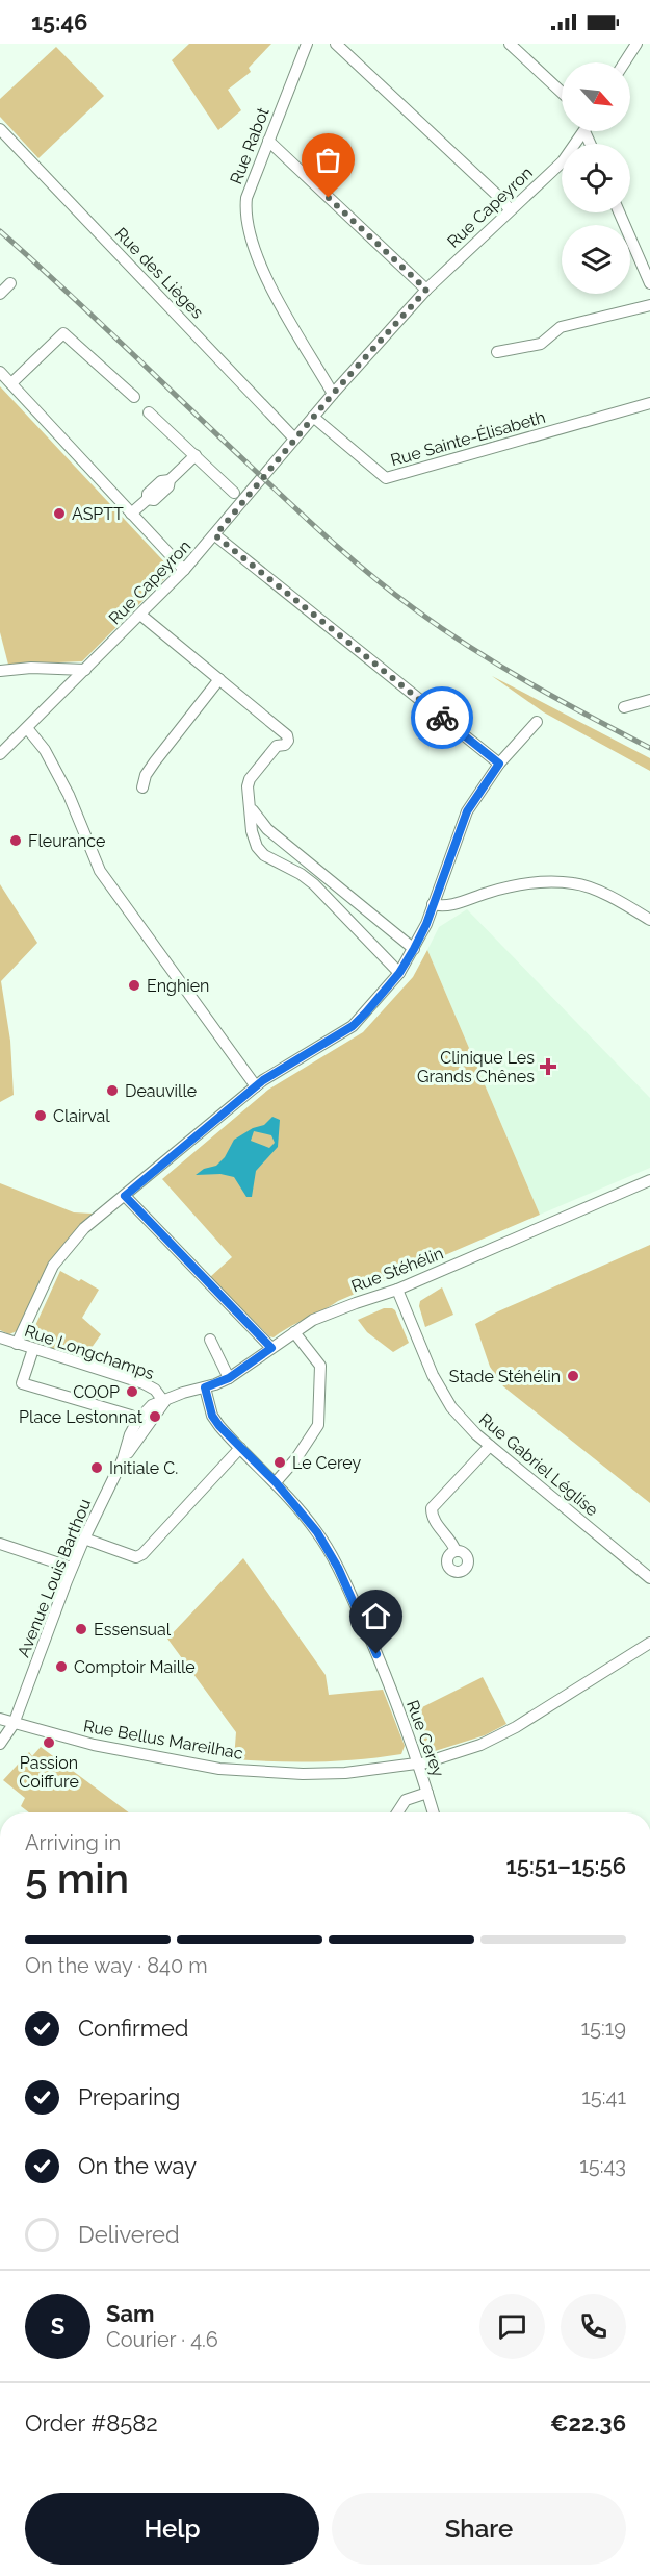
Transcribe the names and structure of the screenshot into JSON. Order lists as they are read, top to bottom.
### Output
{
  "streets": {
    "street": [
      "Rue Rabot",
      "Rue Capeyron",
      "Rue des Lièges",
      "Rue Sainte-Élisabeth",
      "Rue Stéhélin",
      "Rue Longchamps",
      "Rue Gabriel Léglise",
      "Avenue Louis Barthou",
      "Rue Cerey",
      "Rue Bellus Mareilhac"
    ]
  },
  "crossings": [
    ["Rue Rabot", "Rue Capeyron"],
    ["Rue Capeyron", "Rue des Lièges"],
    ["Rue Capeyron", "Rue Sainte-Élisabeth"],
    ["Rue Stéhélin", "Rue Longchamps"],
    ["Rue Stéhélin", "Rue Gabriel Léglise"],
    ["Rue Stéhélin", "Rue Cerey"],
    ["Avenue Louis Barthou", "Rue Bellus Mareilhac"],
    ["Rue Cerey", "Rue Bellus Mareilhac"]
  ],
  "places": {
    "other": [
      "ASPTT",
      "Fleurance",
      "Enghien",
      "Deauville",
      "Clairval",
      "Stade Stéhélin",
      "COOP",
      "Place Lestonnat",
      "Le Cerey",
      "Initiale C.",
      "Essensual",
      "Comptoir Maille",
      "Passion Coiffure"
    ],
    "health": ["Clinique Les Grands Chênes"]
  },
  "north": "bottom right",
  "page": {
    "status": "15:46",
    "heading": ["5 min", "Arriving in", "15:51–15:56"],
    "panel": [
      "Sam",
      "Courier · 4.6",
      "Order #8582",
      "€22.36"
    ],
    "bar": "On the way · 840 m",
    "list": [
      ["Confirmed", "15:19"],
      ["Preparing", "15:41"],
      ["On the way", "15:43"],
      "Delivered"
    ],
    "round": "S",
    "buttons": ["Help", "Share"]
  }
}
